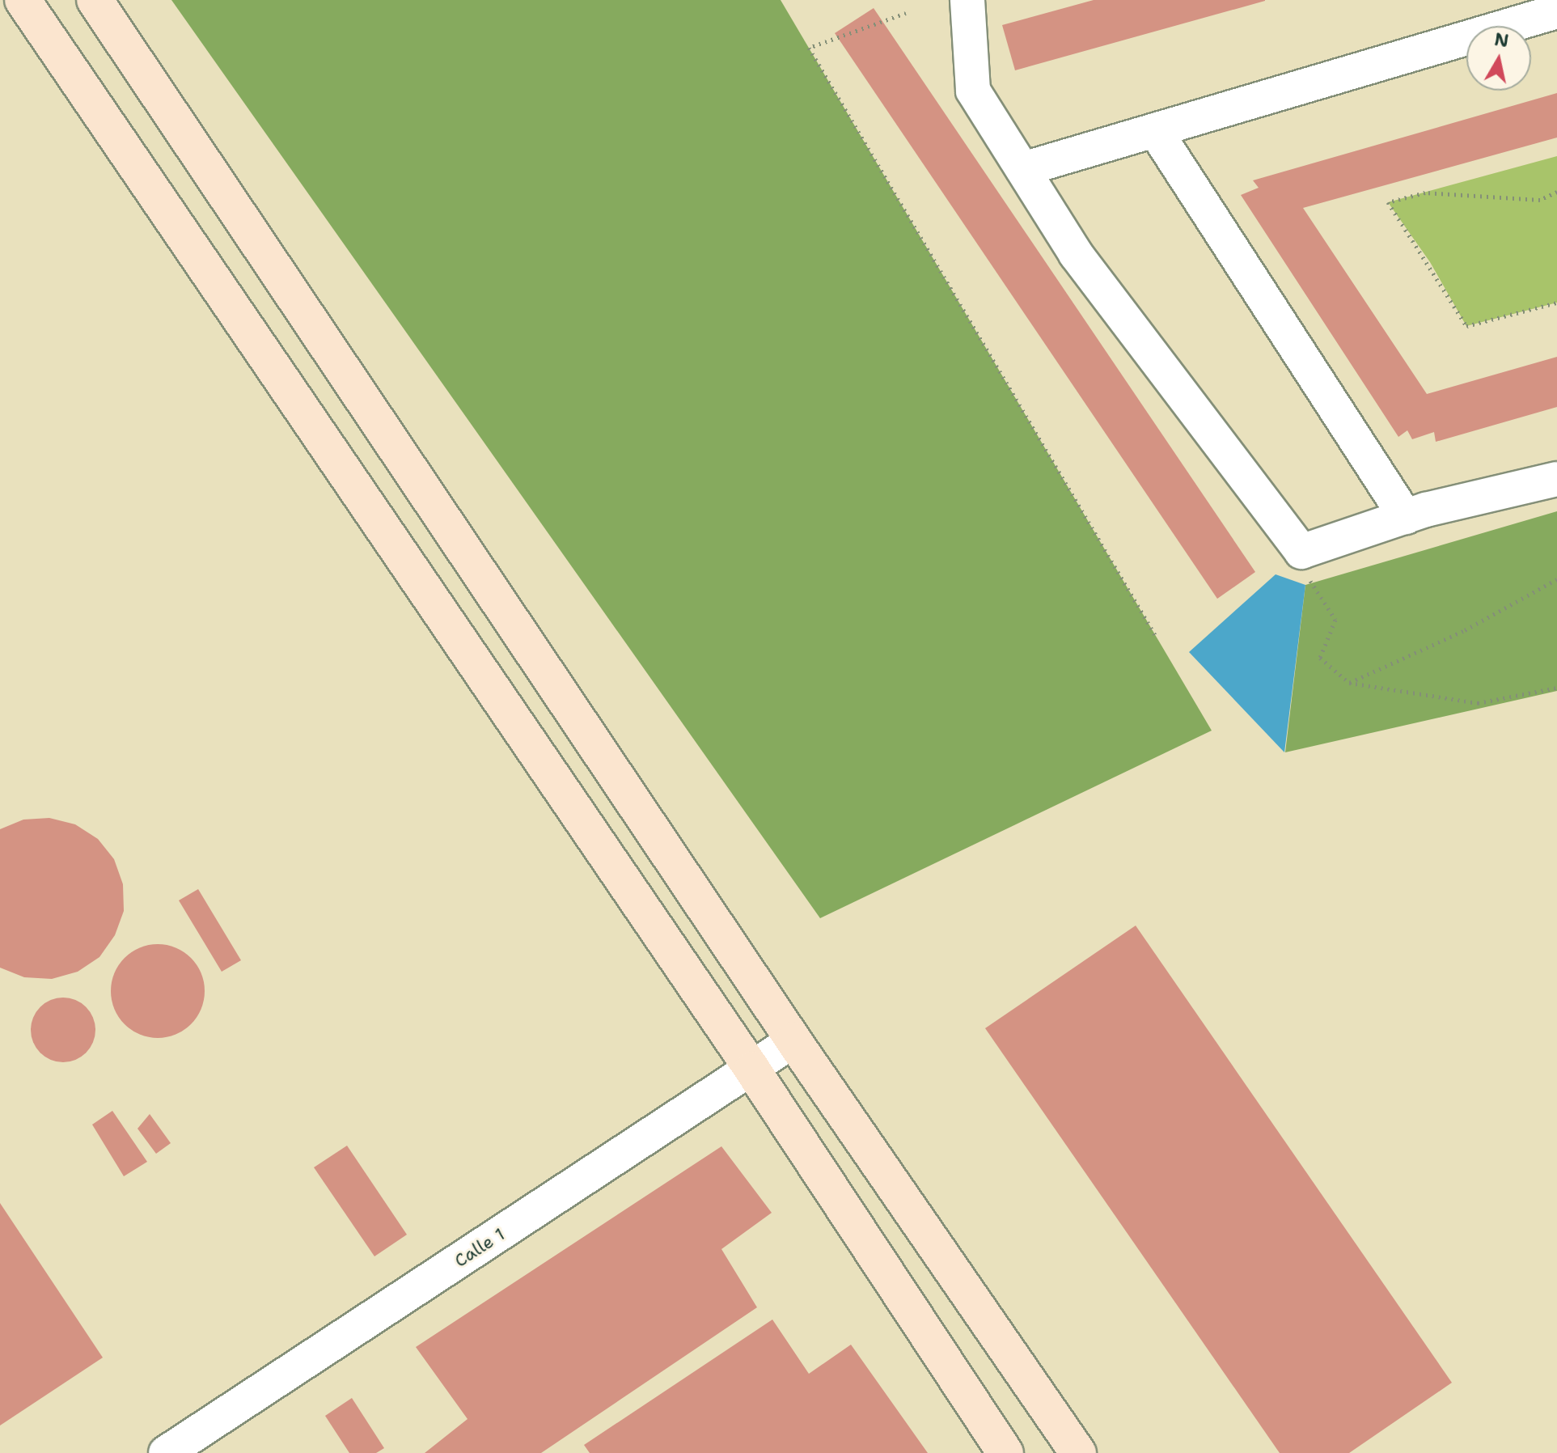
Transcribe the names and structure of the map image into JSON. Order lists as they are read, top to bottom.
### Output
{
  "streets": {
    "street": ["Calle 1"]
  },
  "north": "top"
}
